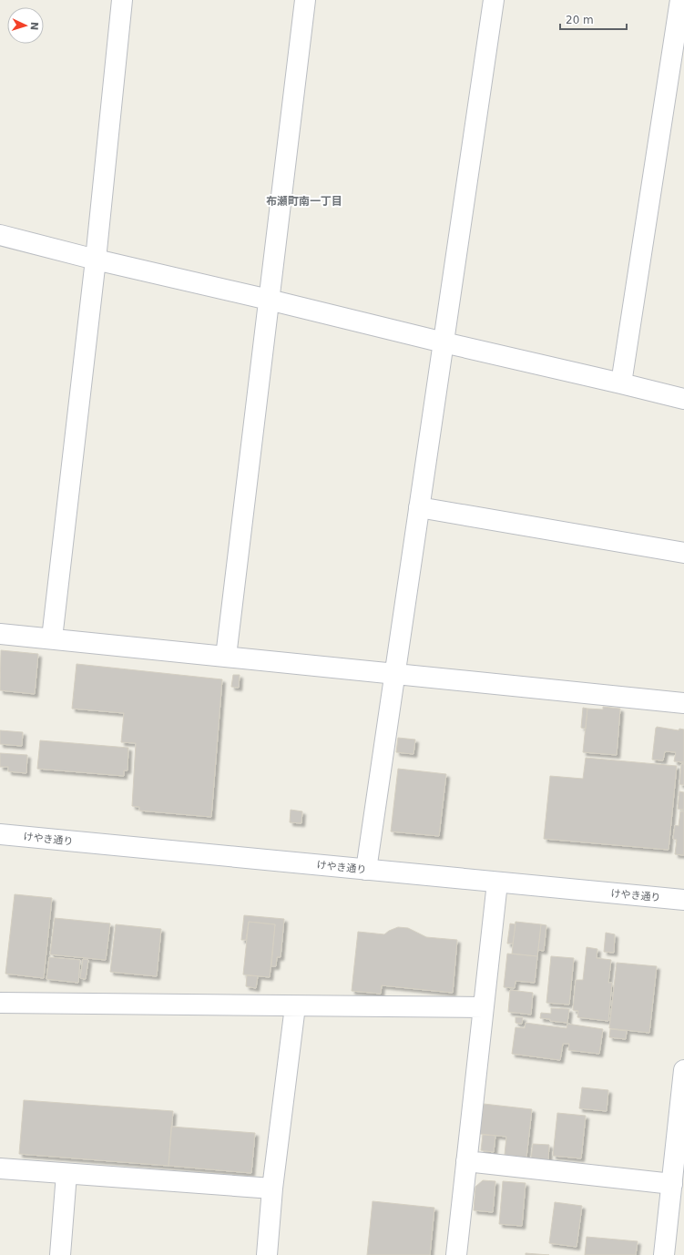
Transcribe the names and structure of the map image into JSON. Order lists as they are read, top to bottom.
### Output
{
  "streets": {
    "street": ["けやき通り"]
  },
  "districts": ["布瀬町南一丁目"],
  "scale_bar": "20 m",
  "north": "right"
}
